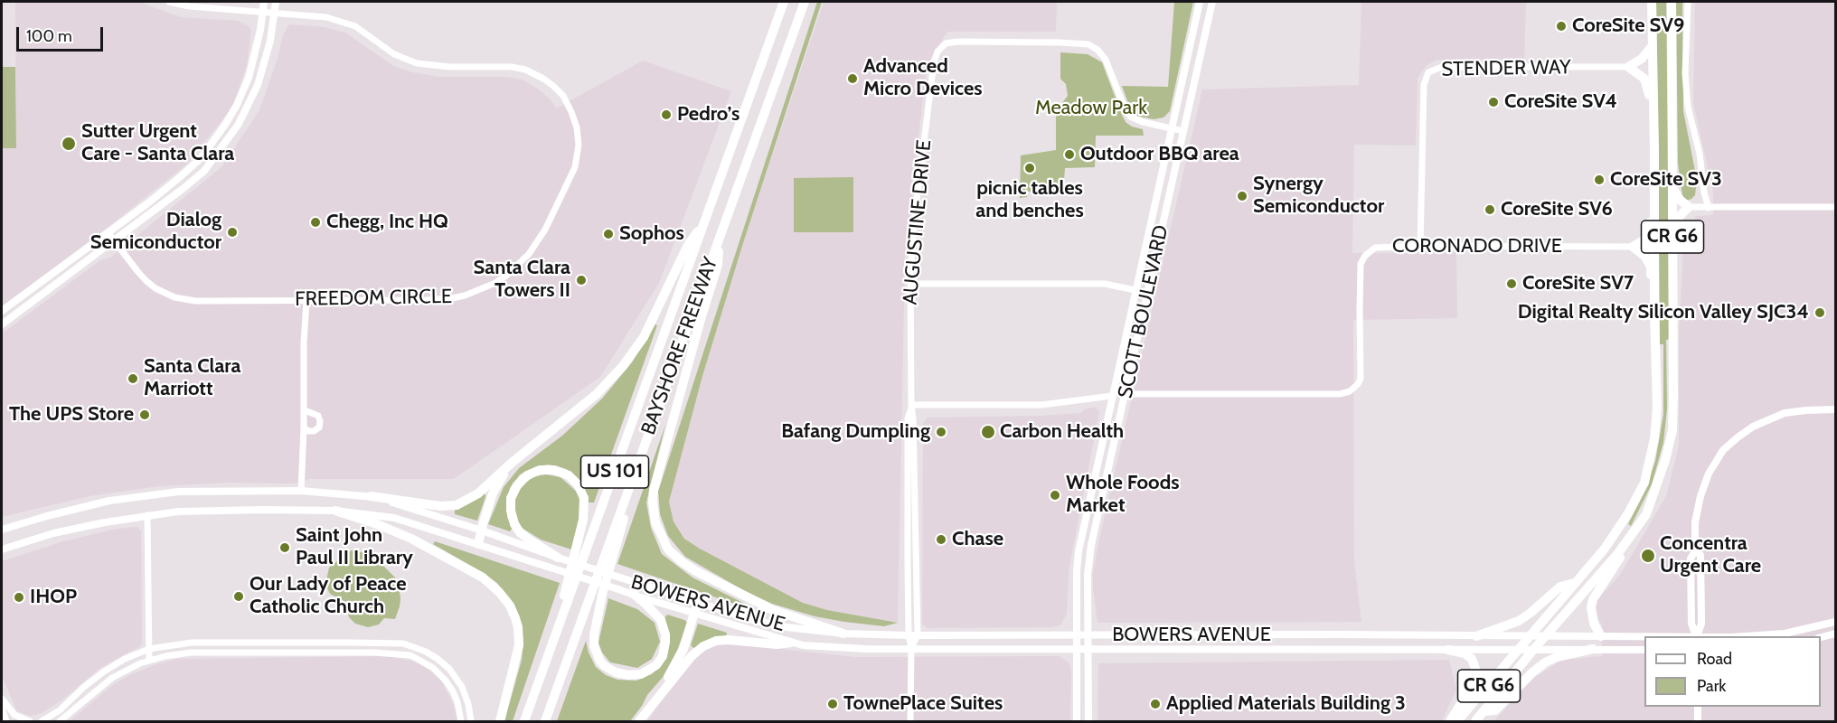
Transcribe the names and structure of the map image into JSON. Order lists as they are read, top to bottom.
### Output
{
  "streets": {
    "highway": ["CR G6", "BAYSHORE FREEWAY", "US 101"],
    "main road": ["SCOTT BOULEVARD", "BOWERS AVENUE"],
    "street": [
      "STENDER WAY",
      "AUGUSTINE DRIVE",
      "CORONADO DRIVE",
      "FREEDOM CIRCLE"
    ]
  },
  "crossings": [
    ["STENDER WAY", "CORONADO DRIVE"],
    ["AUGUSTINE DRIVE", "SCOTT BOULEVARD"],
    ["AUGUSTINE DRIVE", "BOWERS AVENUE"],
    ["CR G6", "BOWERS AVENUE"],
    ["CORONADO DRIVE", "SCOTT BOULEVARD"],
    ["SCOTT BOULEVARD", "BOWERS AVENUE"]
  ],
  "parks": ["Meadow Park"],
  "places": [
    "CoreSite SV9",
    "Advanced Micro Devices",
    "CoreSite SV4",
    "Pedro’s",
    "Sutter Urgent Care - Santa Clara",
    "Outdoor BBQ area",
    "picnic tables and benches",
    "CoreSite SV3",
    "Synergy Semiconductor",
    "CoreSite SV6",
    "Chegg, Inc HQ",
    "Dialog Semiconductor",
    "Sophos",
    "Santa Clara Towers II",
    "CoreSite SV7",
    "Digital Realty Silicon Valley SJC34",
    "Santa Clara Marriott",
    "The UPS Store",
    "Bafang Dumpling",
    "Carbon Health",
    "Whole Foods Market",
    "Chase",
    "Saint John Paul II Library",
    "Concentra Urgent Care",
    "Our Lady of Peace Catholic Church",
    "IHOP",
    "TownePlace Suites",
    "Applied Materials Building 3"
  ],
  "legend": ["Road", "Park"],
  "scale_bar": "100 m"
}
